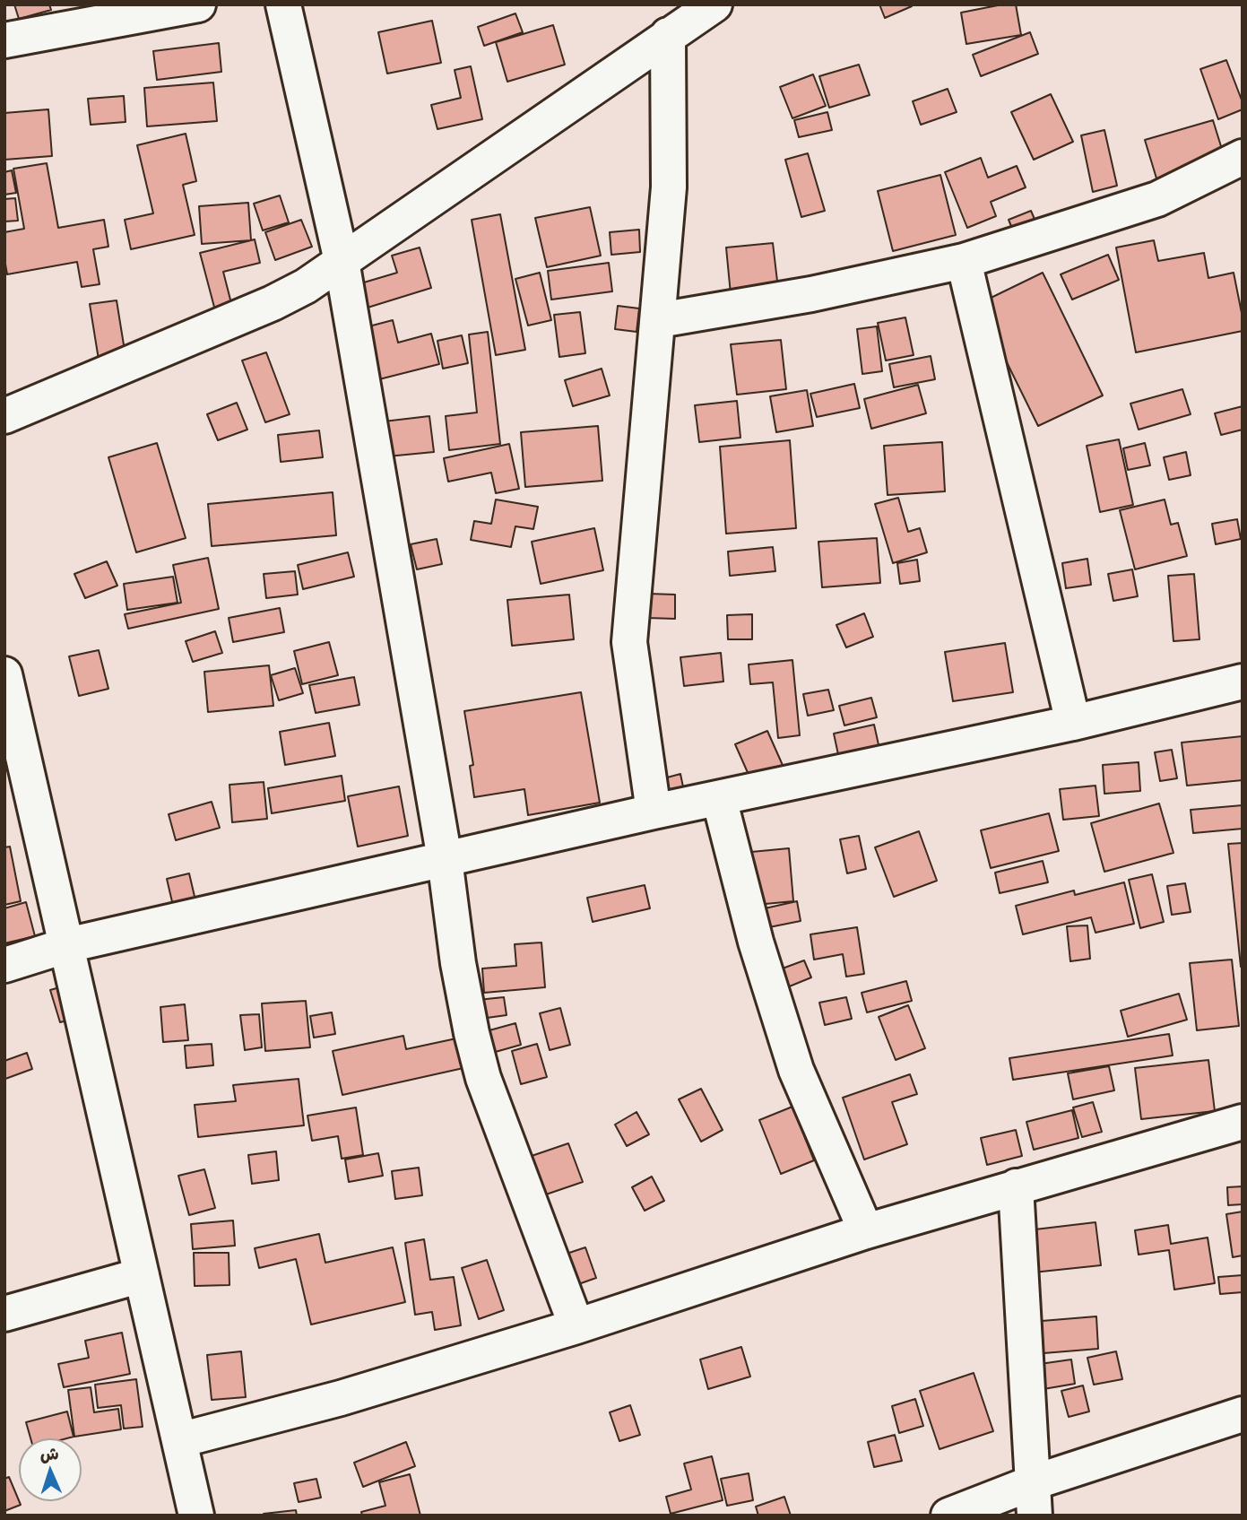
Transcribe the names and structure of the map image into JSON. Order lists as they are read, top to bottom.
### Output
{
  "north": "top"
}
